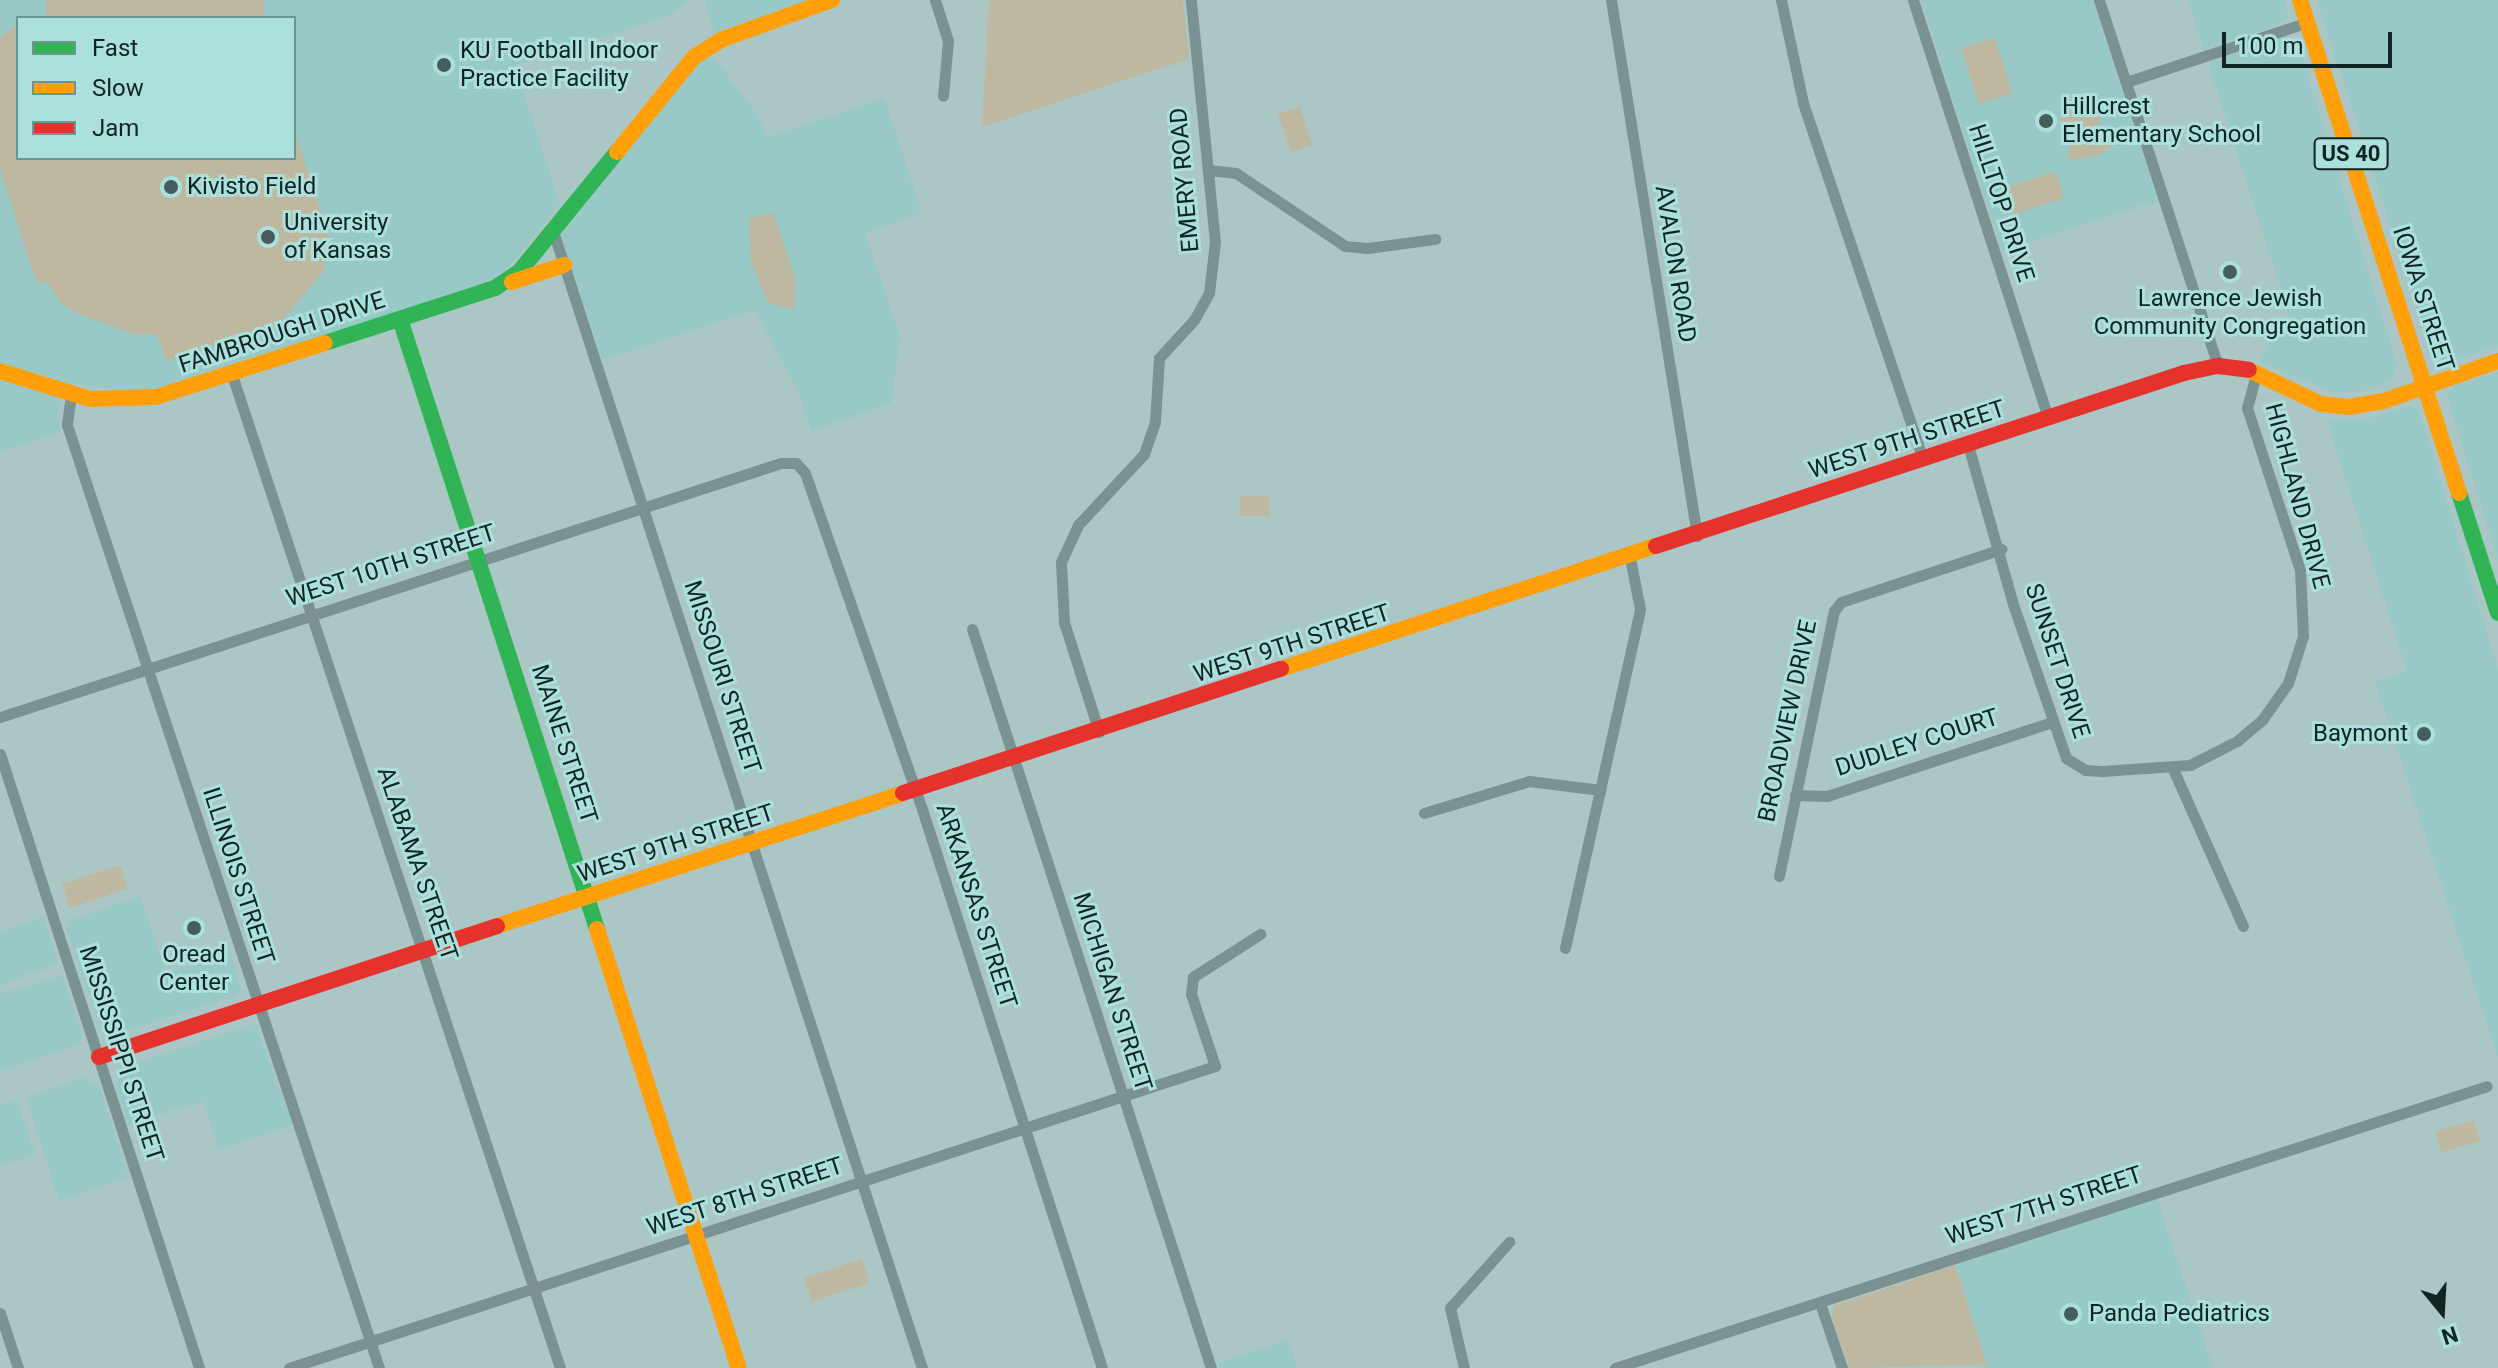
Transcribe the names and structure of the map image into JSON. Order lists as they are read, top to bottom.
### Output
{
  "streets": {
    "main road": [
      "US 40",
      "IOWA STREET",
      "FAMBROUGH DRIVE",
      "WEST 9TH STREET",
      "MAINE STREET"
    ],
    "street": [
      "EMERY ROAD",
      "HILLTOP DRIVE",
      "AVALON ROAD",
      "HIGHLAND DRIVE",
      "WEST 10TH STREET",
      "SUNSET DRIVE",
      "MISSOURI STREET",
      "BROADVIEW DRIVE",
      "DUDLEY COURT",
      "ALABAMA STREET",
      "ILLINOIS STREET",
      "ARKANSAS STREET",
      "MICHIGAN STREET",
      "MISSISSIPPI STREET",
      "WEST 8TH STREET",
      "WEST 7TH STREET"
    ]
  },
  "crossings": [
    ["EMERY ROAD", "WEST 9TH STREET"],
    ["HILLTOP DRIVE", "WEST 9TH STREET"],
    ["AVALON ROAD", "WEST 9TH STREET"],
    ["IOWA STREET", "WEST 9TH STREET"],
    ["FAMBROUGH DRIVE", "MISSOURI STREET"],
    ["FAMBROUGH DRIVE", "MAINE STREET"],
    ["FAMBROUGH DRIVE", "ALABAMA STREET"],
    ["FAMBROUGH DRIVE", "ILLINOIS STREET"],
    ["WEST 9TH STREET", "HIGHLAND DRIVE"],
    ["WEST 9TH STREET", "SUNSET DRIVE"],
    ["WEST 9TH STREET", "MISSOURI STREET"],
    ["WEST 9TH STREET", "MAINE STREET"],
    ["WEST 9TH STREET", "ALABAMA STREET"],
    ["WEST 9TH STREET", "ILLINOIS STREET"],
    ["WEST 9TH STREET", "ARKANSAS STREET"],
    ["WEST 9TH STREET", "MICHIGAN STREET"],
    ["WEST 9TH STREET", "MISSISSIPPI STREET"],
    ["HIGHLAND DRIVE", "SUNSET DRIVE"],
    ["WEST 10TH STREET", "MISSOURI STREET"],
    ["WEST 10TH STREET", "MAINE STREET"],
    ["WEST 10TH STREET", "ALABAMA STREET"],
    ["WEST 10TH STREET", "ILLINOIS STREET"],
    ["WEST 10TH STREET", "ARKANSAS STREET"],
    ["SUNSET DRIVE", "BROADVIEW DRIVE"],
    ["SUNSET DRIVE", "DUDLEY COURT"],
    ["MISSOURI STREET", "WEST 8TH STREET"],
    ["BROADVIEW DRIVE", "DUDLEY COURT"],
    ["MAINE STREET", "WEST 8TH STREET"],
    ["ALABAMA STREET", "WEST 8TH STREET"],
    ["ILLINOIS STREET", "WEST 8TH STREET"],
    ["ARKANSAS STREET", "WEST 8TH STREET"],
    ["MICHIGAN STREET", "WEST 8TH STREET"]
  ],
  "places": [
    "KU Football Indoor Practice Facility",
    "Hillcrest Elementary School",
    "Kivisto Field",
    "University of Kansas",
    "Lawrence Jewish Community Congregation",
    "Baymont",
    "Oread Center",
    "Panda Pediatrics"
  ],
  "legend": ["Fast", "Slow", "Jam"],
  "scale_bar": "100 m",
  "north": "bottom"
}
